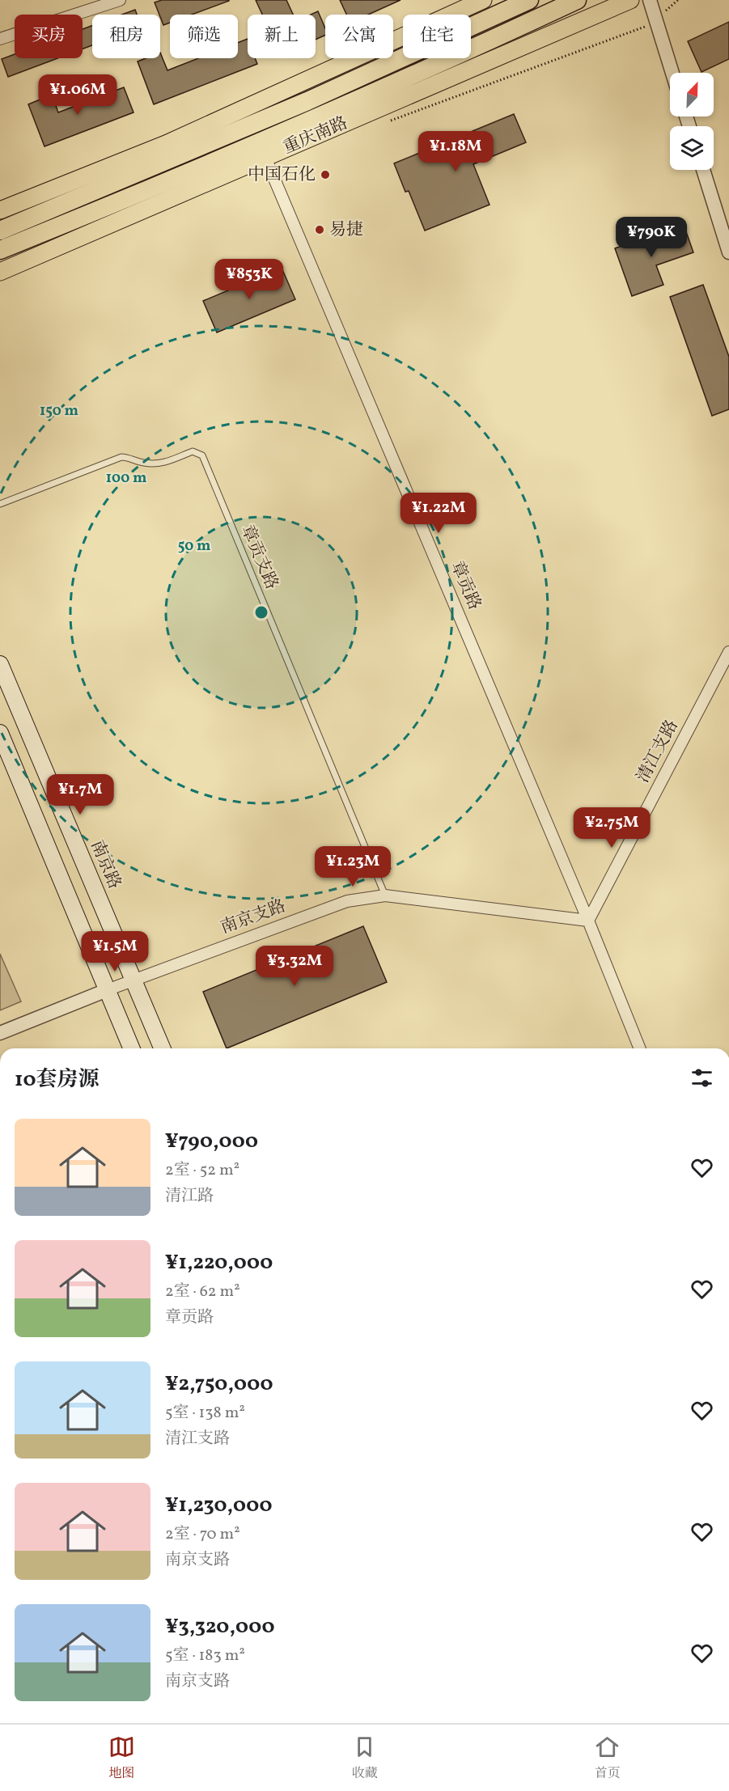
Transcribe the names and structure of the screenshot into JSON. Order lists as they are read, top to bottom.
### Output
{
  "streets": {
    "main road": ["重庆南路", "南京路"],
    "street": ["章贡路", "清江支路", "南京支路"],
    "lane": ["章贡支路"]
  },
  "crossings": [
    ["重庆南路", "章贡路"],
    ["章贡支路", "南京支路"],
    ["章贡路", "清江支路"],
    ["章贡路", "南京支路"],
    ["清江支路", "南京支路"],
    ["南京路", "南京支路"]
  ],
  "places": ["中国石化", "易捷"],
  "north": "top right",
  "page": {
    "chip": [
      "买房",
      "租房",
      "筛选",
      "新上",
      "公寓",
      "住宅"
    ],
    "price": [
      "¥1.06M",
      "¥1.18M",
      "¥790K",
      "¥853K",
      "¥1.22M",
      "¥1.7M",
      "¥2.75M",
      "¥1.23M",
      "¥1.5M",
      "¥3.32M"
    ],
    "heading": "10套房源",
    "list": [
      {
        "name": "¥790,000",
        "note": "2室 · 52 m² · 清江路"
      },
      {
        "name": "¥1,220,000",
        "note": "2室 · 62 m² · 章贡路"
      },
      {
        "name": "¥2,750,000",
        "note": "5室 · 138 m² · 清江支路"
      },
      {
        "name": "¥1,230,000",
        "note": "2室 · 70 m² · 南京支路"
      },
      {
        "name": "¥3,320,000",
        "note": "5室 · 183 m² · 南京支路"
      }
    ],
    "tabs": ["地图", "收藏", "首页"]
  },
  "rings": ["150 m", "100 m", "50 m"]
}
